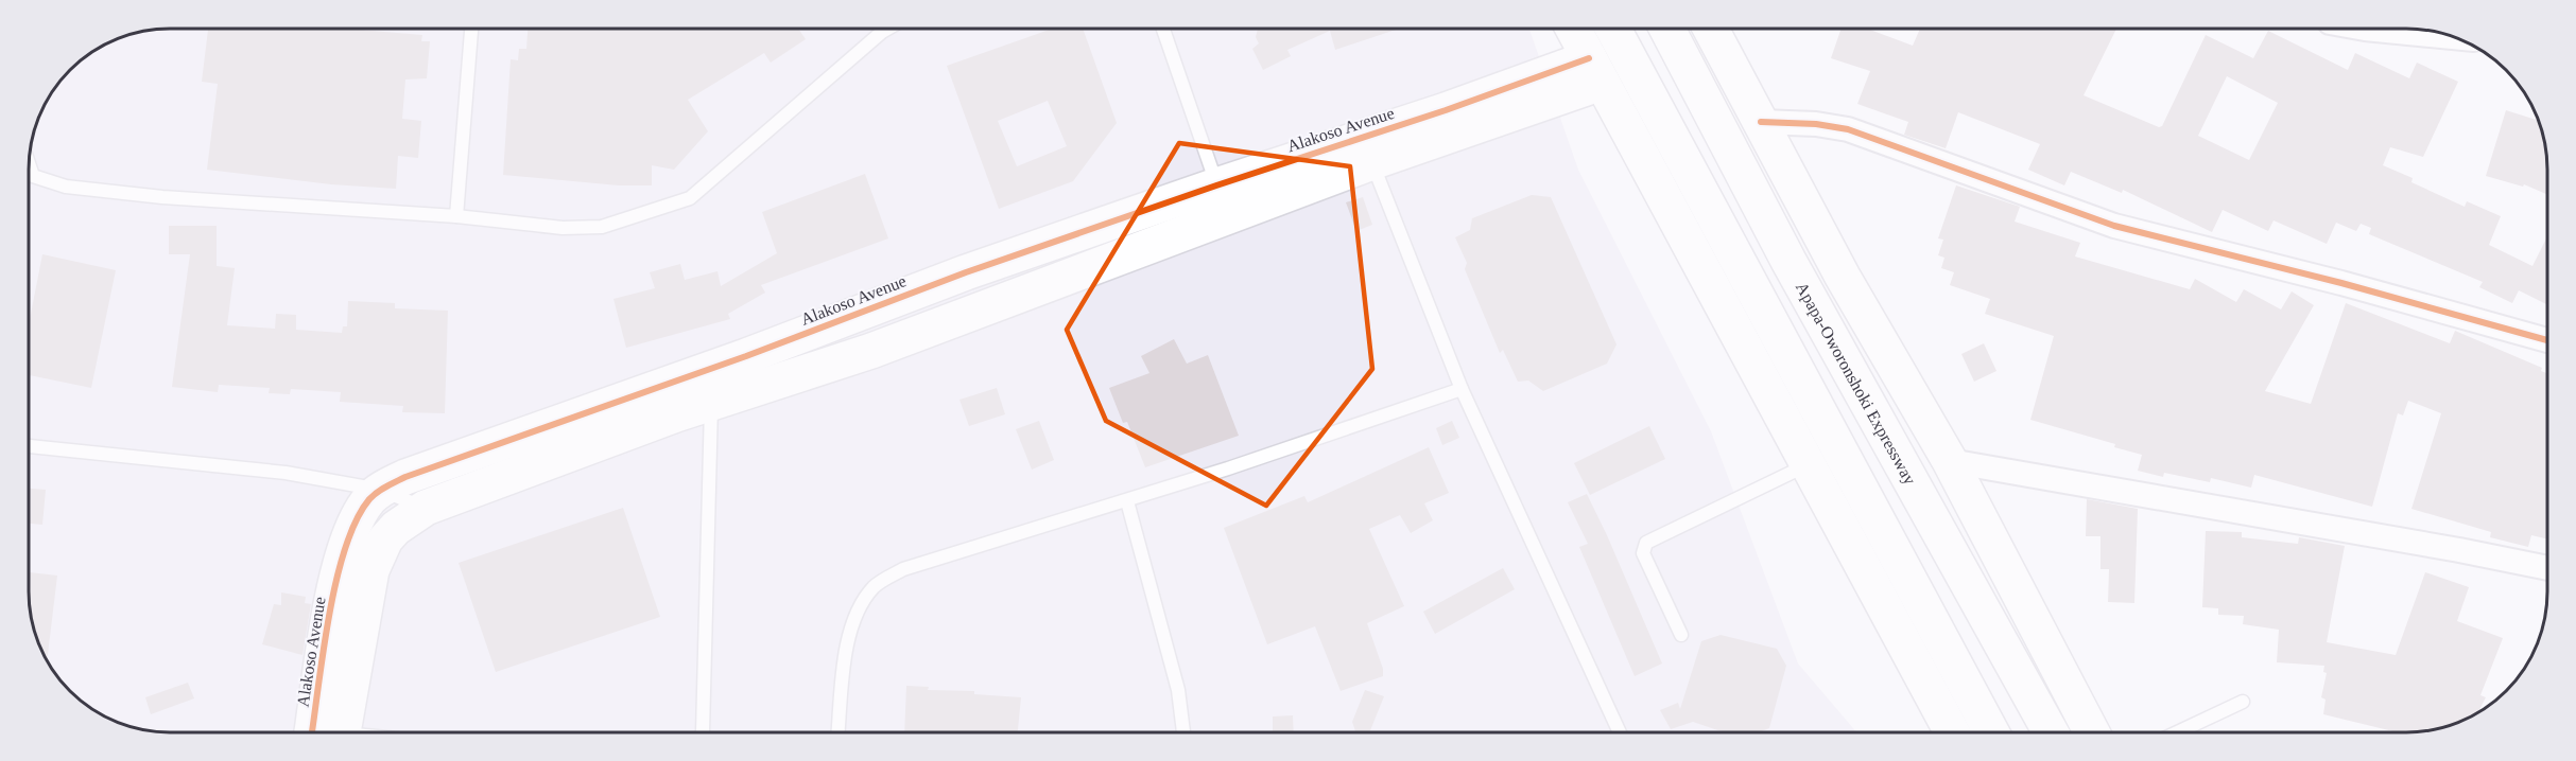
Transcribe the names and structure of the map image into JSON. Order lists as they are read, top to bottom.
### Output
{
  "streets": {
    "main road": ["Alakoso Avenue", "Apapa-Oworonshoki Expressway"]
  }
}
